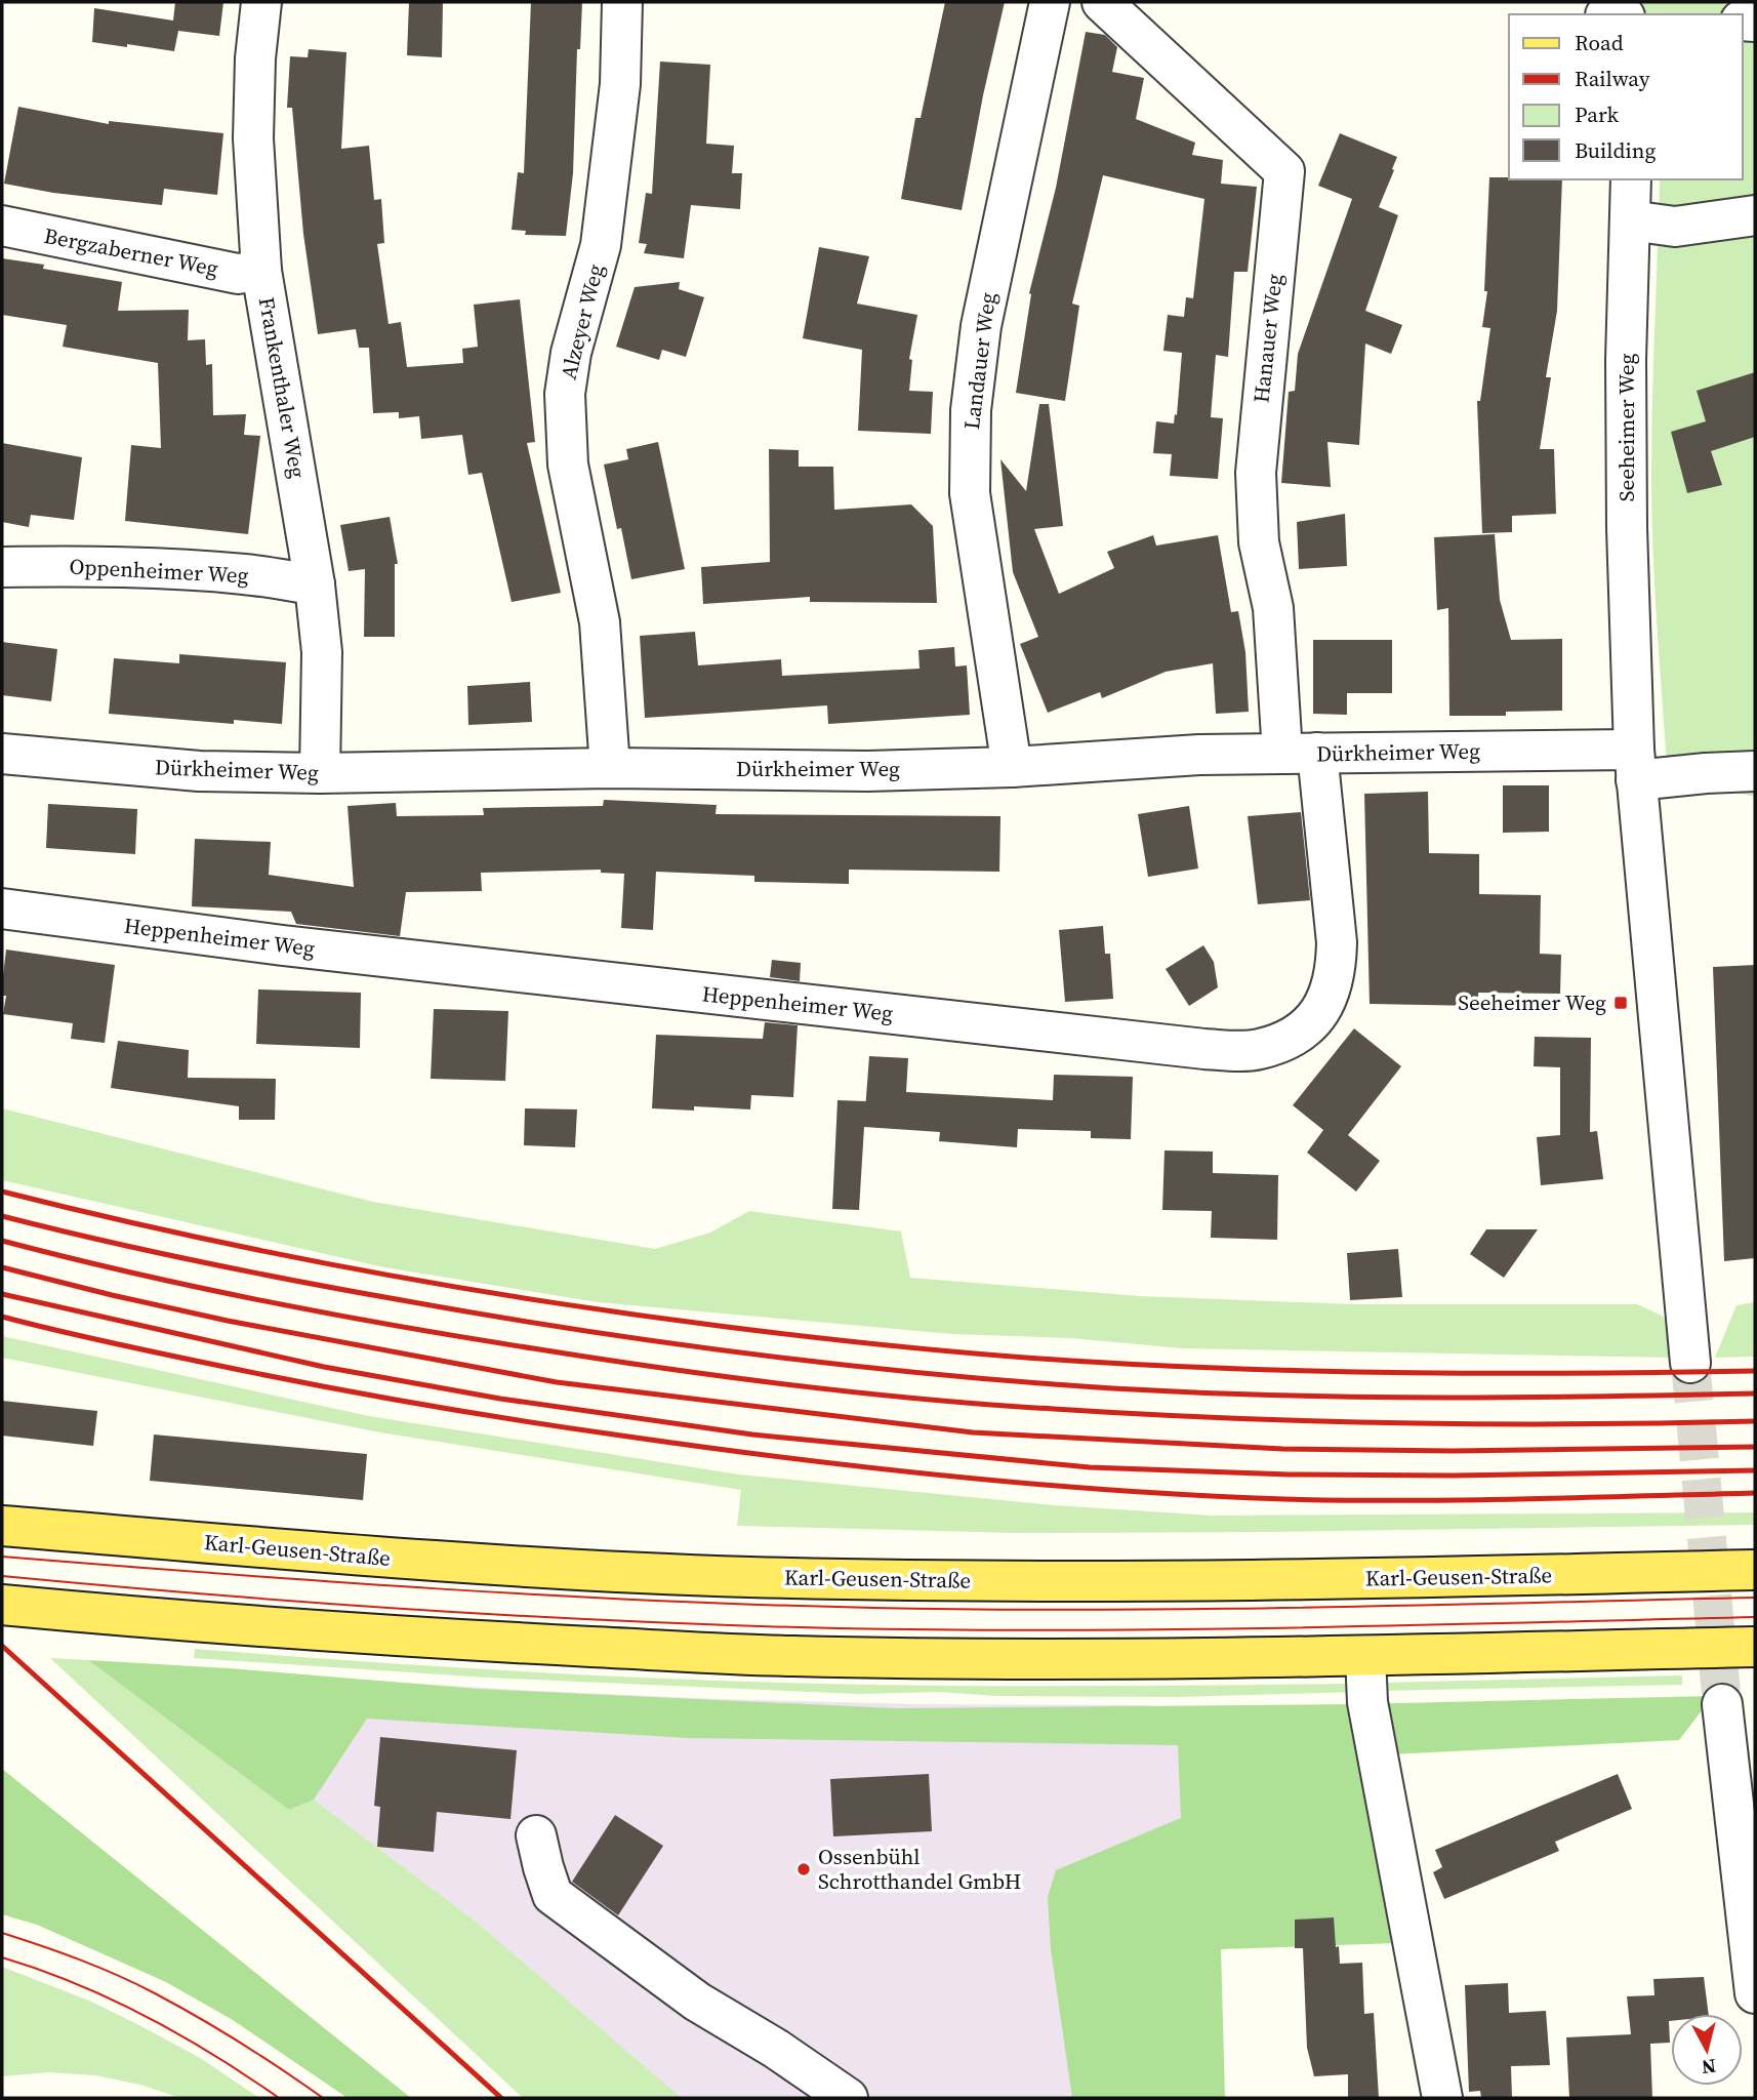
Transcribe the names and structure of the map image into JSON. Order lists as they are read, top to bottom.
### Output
{
  "streets": {
    "main road": ["Karl-Geusen-Straße"],
    "street": [
      "Bergzaberner Weg",
      "Alzeyer Weg",
      "Hanauer Weg",
      "Landauer Weg",
      "Frankenthaler Weg",
      "Seeheimer Weg",
      "Oppenheimer Weg",
      "Dürkheimer Weg",
      "Heppenheimer Weg"
    ]
  },
  "crossings": [
    ["Bergzaberner Weg", "Frankenthaler Weg"],
    ["Alzeyer Weg", "Dürkheimer Weg"],
    ["Hanauer Weg", "Dürkheimer Weg"],
    ["Hanauer Weg", "Heppenheimer Weg"],
    ["Landauer Weg", "Dürkheimer Weg"],
    ["Frankenthaler Weg", "Oppenheimer Weg"],
    ["Frankenthaler Weg", "Dürkheimer Weg"],
    ["Seeheimer Weg", "Dürkheimer Weg"],
    ["Dürkheimer Weg", "Heppenheimer Weg"]
  ],
  "places": {
    "transit": ["Seeheimer Weg"],
    "other": ["Ossenbühl Schrotthandel GmbH"]
  },
  "legend": [
    "Road",
    "Railway",
    "Park",
    "Building"
  ],
  "north": "bottom"
}
